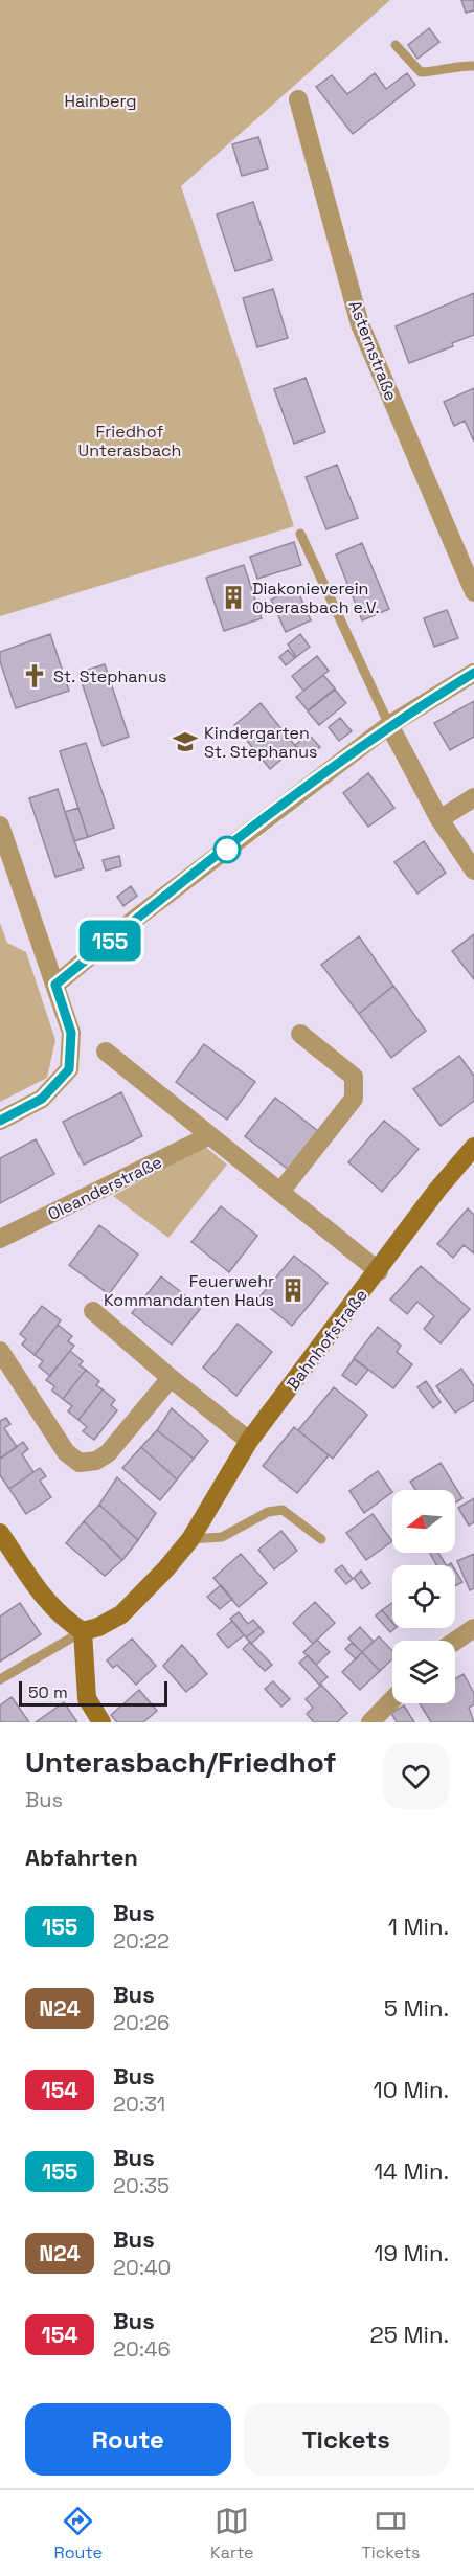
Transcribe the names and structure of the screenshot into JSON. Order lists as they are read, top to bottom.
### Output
{
  "streets": {
    "street": ["Asternstraße", "Oleanderstraße", "Bahnhofstraße"]
  },
  "parks": ["Hainberg", "Friedhof Unterasbach"],
  "places": {
    "building": ["Diakonieverein Oberasbach e.V.", "Feuerwehr Kommandanten Haus"],
    "church": ["St. Stephanus"],
    "school or university": ["Kindergarten St. Stephanus"]
  },
  "lines": ["bus line 155"],
  "scale_bar": "50 m",
  "north": "left",
  "page": {
    "on_map": "155",
    "scale": "50 m",
    "heading": [
      ["Unterasbach/Friedhof", "Bus"],
      "Abfahrten"
    ],
    "list": [
      {
        "mark": "155",
        "name": "Bus",
        "note": "20:22",
        "value": "1 Min."
      },
      {
        "mark": "N24",
        "name": "Bus",
        "note": "20:26",
        "value": "5 Min."
      },
      {
        "mark": "154",
        "name": "Bus",
        "note": "20:31",
        "value": "10 Min."
      },
      {
        "mark": "155",
        "name": "Bus",
        "note": "20:35",
        "value": "14 Min."
      },
      {
        "mark": "N24",
        "name": "Bus",
        "note": "20:40",
        "value": "19 Min."
      },
      {
        "mark": "154",
        "name": "Bus",
        "note": "20:46",
        "value": "25 Min."
      }
    ],
    "buttons": ["Route", "Tickets"],
    "tabs": ["Route", "Karte", "Tickets"]
  }
}
